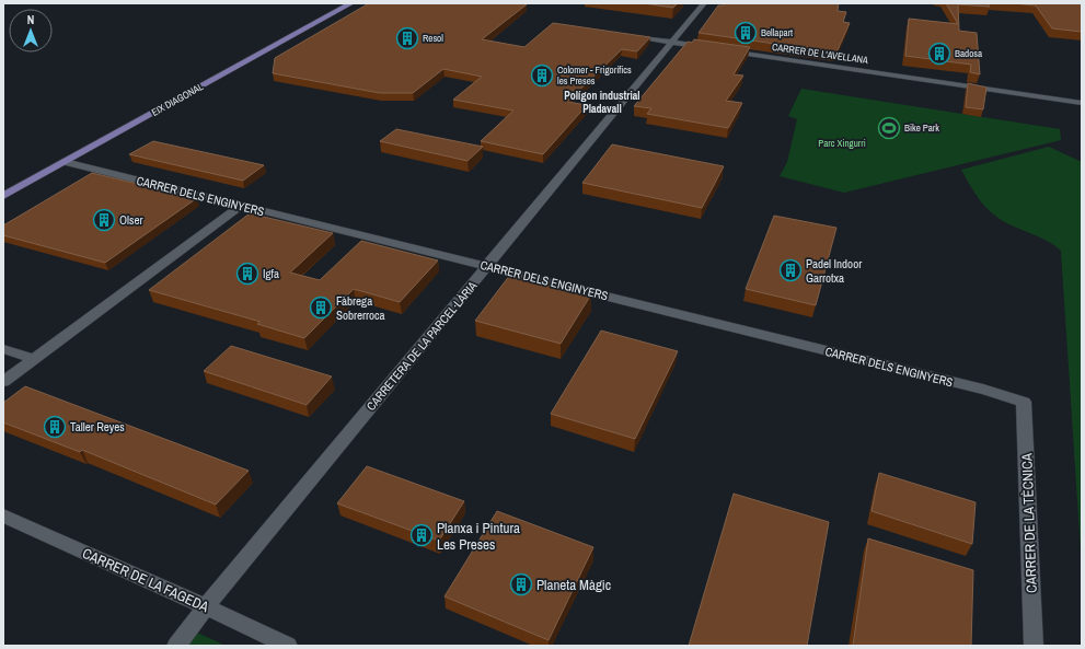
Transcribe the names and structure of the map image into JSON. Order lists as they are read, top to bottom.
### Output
{
  "streets": {
    "main road": ["EIX DIAGONAL"],
    "street": [
      "CARRER DE L'AVELLANA",
      "CARRER DELS ENGINYERS",
      "CARRETERA DE LA PARCEL·LÀRIA",
      "CARRER DE LA TÈCNICA",
      "CARRER DE LA FAGEDA"
    ]
  },
  "crossings": [
    ["CARRER DE L'AVELLANA", "CARRETERA DE LA PARCEL·LÀRIA"],
    ["EIX DIAGONAL", "CARRER DELS ENGINYERS"],
    ["CARRER DELS ENGINYERS", "CARRETERA DE LA PARCEL·LÀRIA"],
    ["CARRER DELS ENGINYERS", "CARRER DE LA TÈCNICA"],
    ["CARRETERA DE LA PARCEL·LÀRIA", "CARRER DE LA FAGEDA"]
  ],
  "districts": ["Polígon industrial Pladavall"],
  "parks": ["Parc Xingurri"],
  "places": {
    "building": [
      "Bellapart",
      "Resol",
      "Badosa",
      "Colomer - Frigorífics les Preses",
      "Olser",
      "Padel Indoor Garrotxa",
      "Igfa",
      "Fàbrega Sobrerroca",
      "Taller Reyes",
      "Planxa i Pintura Les Preses",
      "Planeta Màgic"
    ],
    "sports": ["Bike Park"]
  },
  "north": "top"
}
